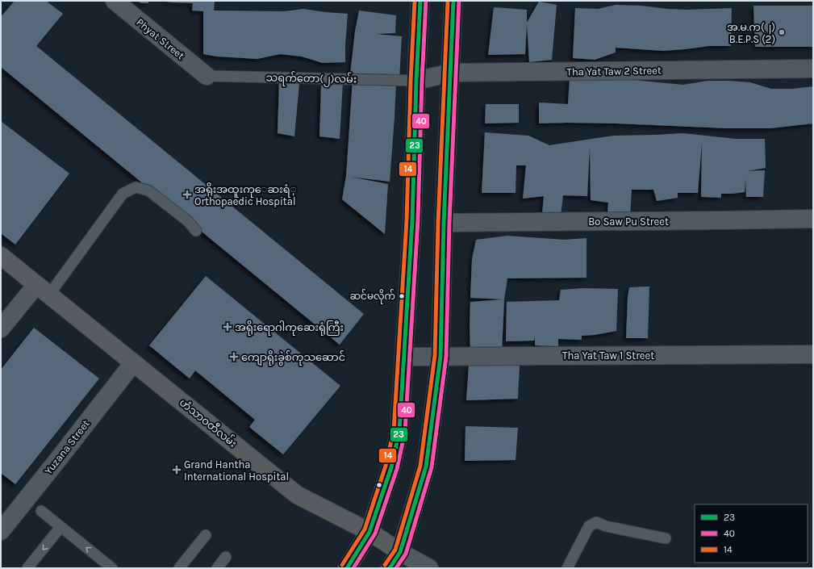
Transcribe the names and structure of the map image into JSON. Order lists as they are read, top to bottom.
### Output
{
  "streets": {
    "main road": ["ဟံသာဝတီလမ်း"],
    "street": [
      "Phyat Street",
      "Tha Yat Taw 2 Street",
      "Bo Saw Pu Street",
      "Tha Yat Taw 1 Street",
      "Yuzana Street"
    ],
    "lane": ["သရက်တော(၂)လမ်း"]
  },
  "crossings": [
    ["Phyat Street", "သရက်တော(၂)လမ်း"],
    ["Tha Yat Taw 2 Street", "သရက်တော(၂)လမ်း"],
    ["ဟံသာဝတီလမ်း", "Yuzana Street"]
  ],
  "places": {
    "other": ["အ.မ.က(၂) B.E.P.S (2)", "ဆင်မလိုက်"],
    "health": [
      "အရိုးအထူးကုေဆးရံု Orthopaedic Hospital",
      "အရိုးရောဂါကုဆေးရုံကြီး",
      "ကျောရိုးခွဲစ်ကုသဆောင်",
      "Grand Hantha International Hospital"
    ]
  },
  "lines": ["transit line 23", "transit line 40", "transit line 14"],
  "legend": ["23", "40", "14"]
}
